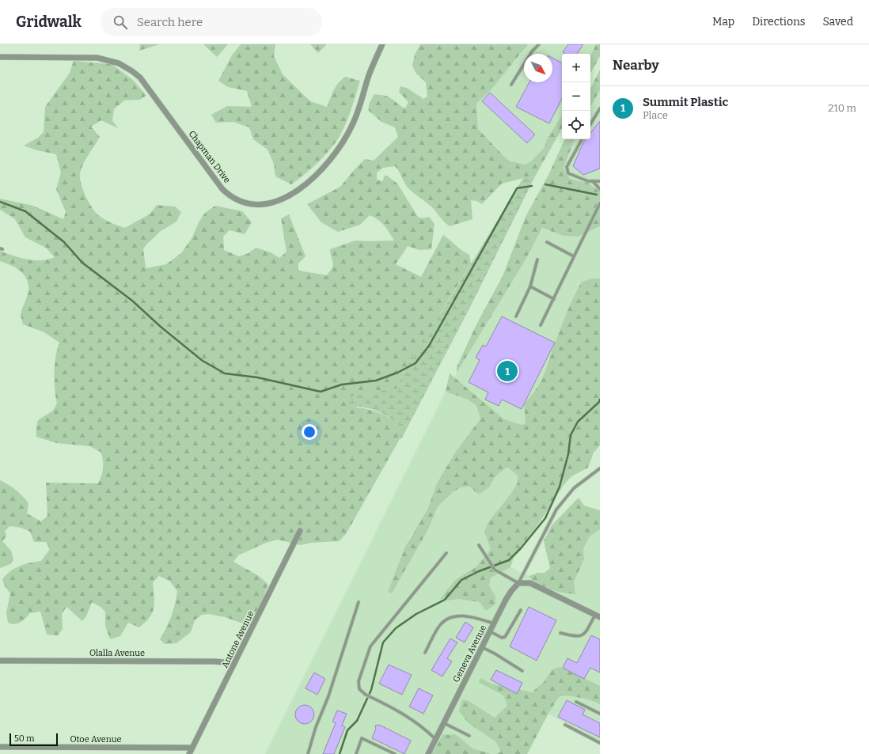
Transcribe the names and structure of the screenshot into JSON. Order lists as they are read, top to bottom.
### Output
{
  "streets": {
    "street": [
      "Chapman Drive",
      "Antone Avenue",
      "Olalla Avenue",
      "Geneva Avenue",
      "Otoe Avenue"
    ]
  },
  "crossings": [
    ["Antone Avenue", "Olalla Avenue"],
    ["Antone Avenue", "Otoe Avenue"]
  ],
  "scale_bar": "50 m",
  "north": "bottom right",
  "page": {
    "header": "Gridwalk",
    "search": "Search here",
    "nav": ["Map", "Directions", "Saved"],
    "heading": "Nearby",
    "map_buttons": ["+", "−"],
    "list": [
      {
        "mark": "1",
        "name": "Summit Plastic",
        "note": "Place",
        "value": "210 m"
      }
    ],
    "pins": "1",
    "scale": "50 m"
  }
}
